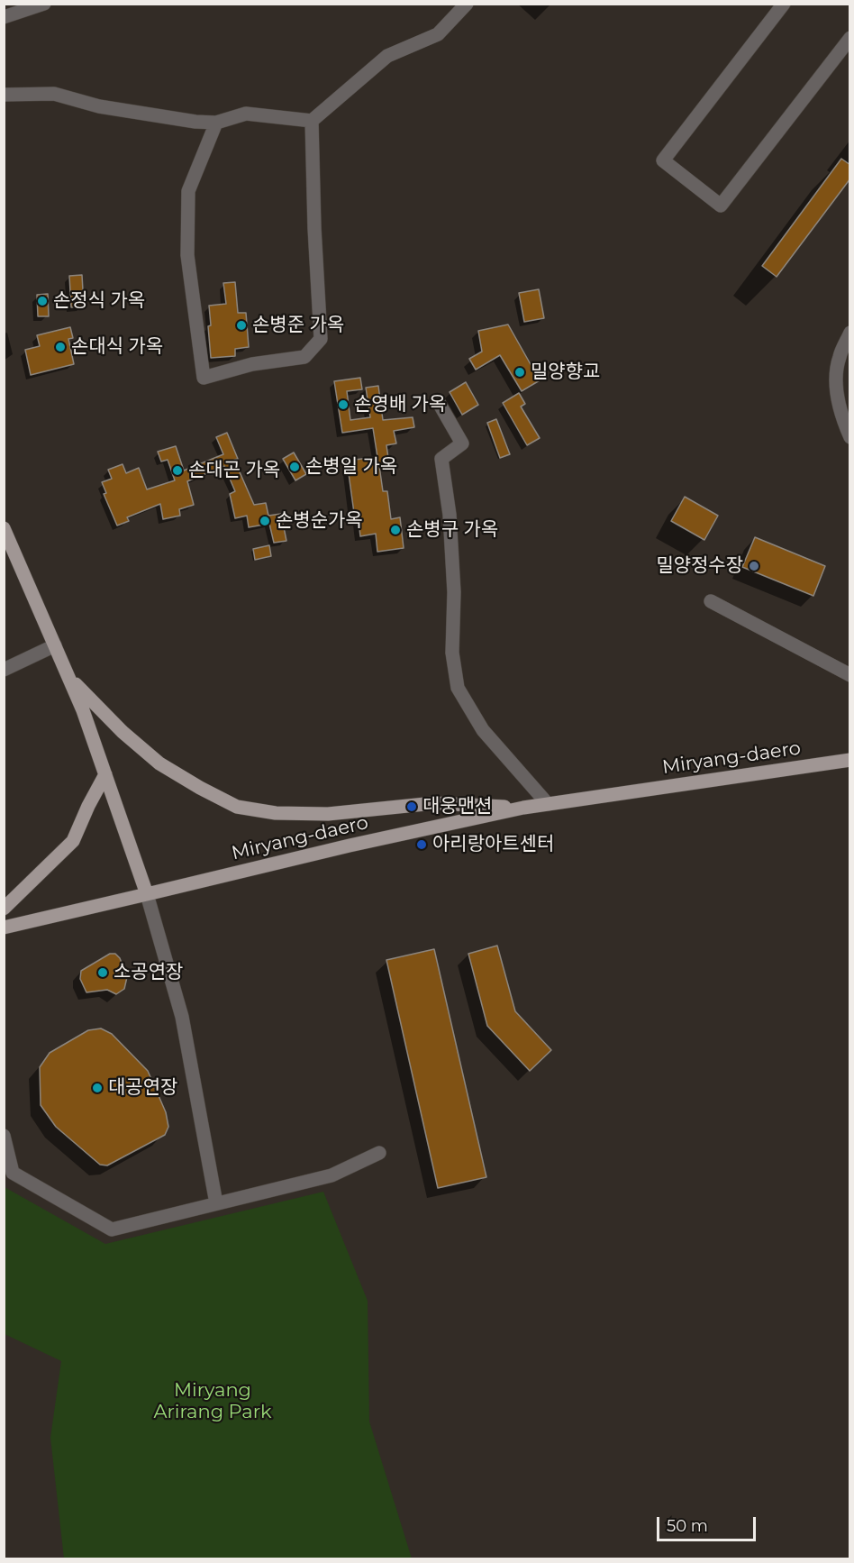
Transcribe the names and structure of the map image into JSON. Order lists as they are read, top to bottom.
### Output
{
  "streets": {
    "main road": ["Miryang-daero"]
  },
  "parks": ["Miryang Arirang Park"],
  "places": [
    "손정식 가옥",
    "손병준 가옥",
    "손대식 가옥",
    "밀양향교",
    "손영배 가옥",
    "손병일 가옥",
    "손대곤 가옥",
    "손병순가옥",
    "손병구 가옥",
    "밀양정수장",
    "대웅맨션",
    "아리랑아트센터",
    "소공연장",
    "대공연장"
  ],
  "scale_bar": "50 m"
}
